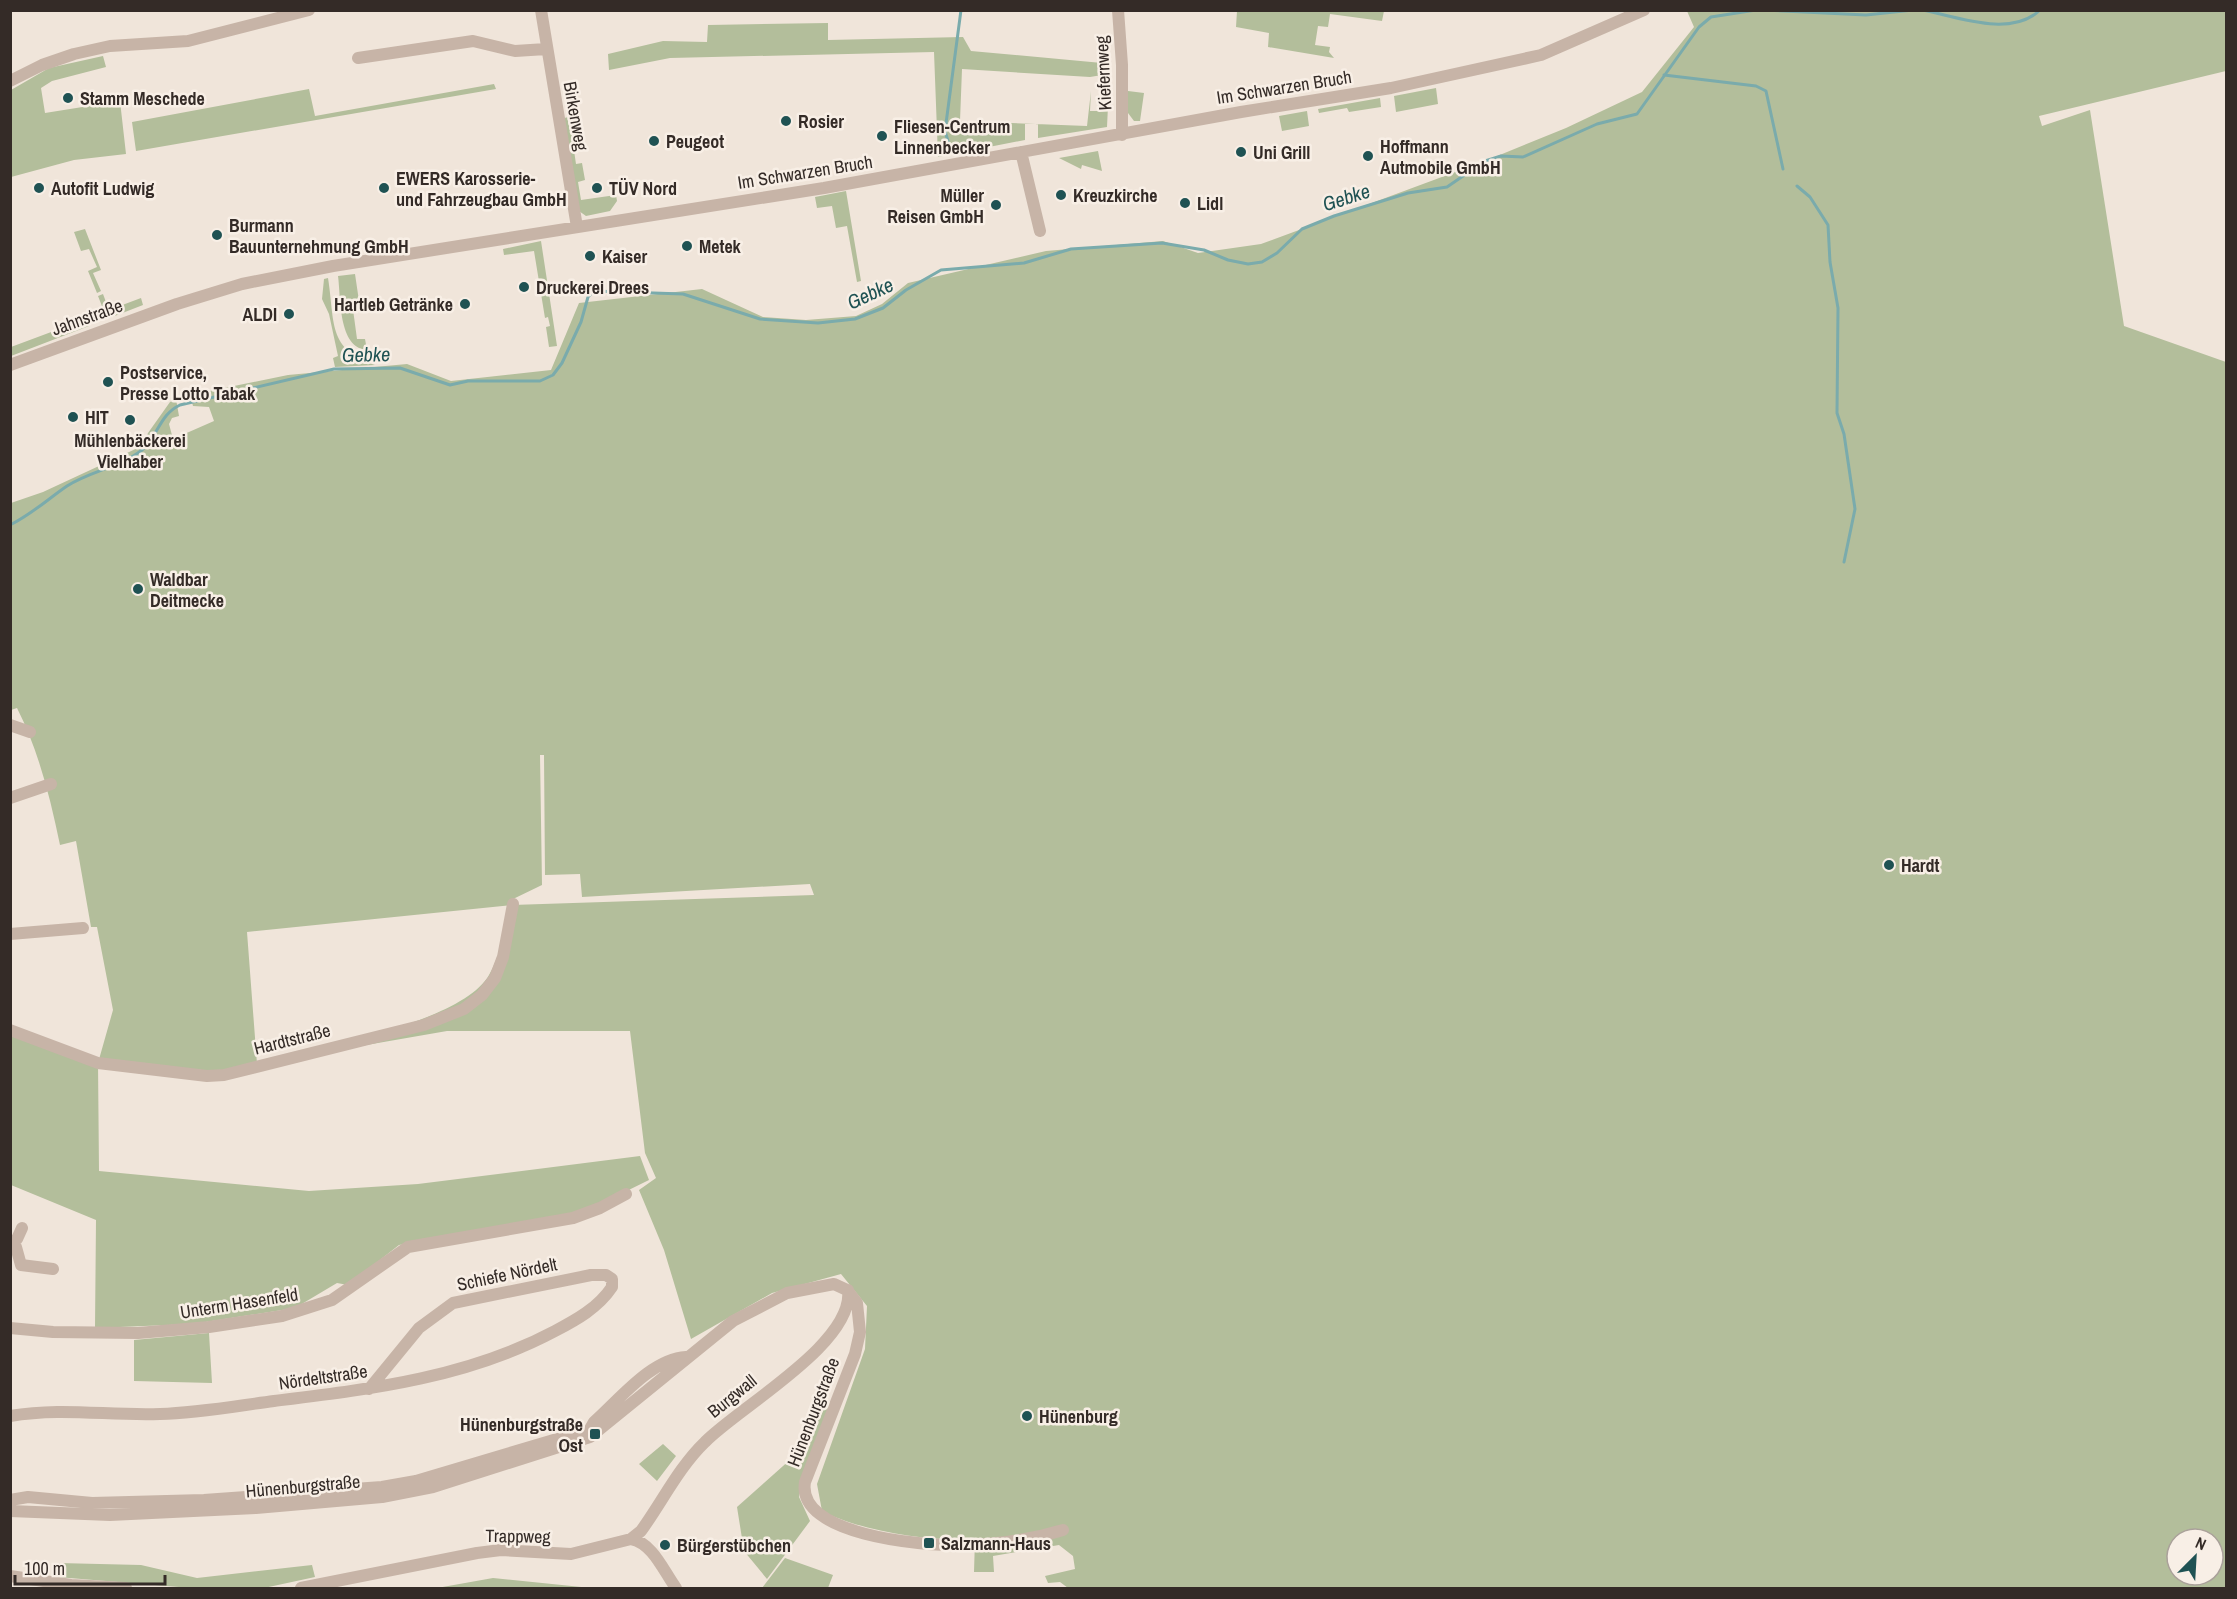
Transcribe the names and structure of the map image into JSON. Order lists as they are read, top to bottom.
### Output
{
  "streets": {
    "street": [
      "Kiefernweg",
      "Im Schwarzen Bruch",
      "Birkenweg",
      "Jahnstraße",
      "Hardtstraße",
      "Schiefe Nördelt",
      "Unterm Hasenfeld",
      "Nördeltstraße",
      "Burgwall",
      "Hünenburgstraße",
      "Trappweg"
    ]
  },
  "crossings": [
    ["Kiefernweg", "Im Schwarzen Bruch"],
    ["Im Schwarzen Bruch", "Birkenweg"],
    ["Im Schwarzen Bruch", "Jahnstraße"],
    ["Schiefe Nördelt", "Nördeltstraße"],
    ["Burgwall", "Hünenburgstraße"],
    ["Burgwall", "Trappweg"]
  ],
  "water": ["Gebke"],
  "places": {
    "other": [
      "Stamm Meschede",
      "Rosier",
      "Fliesen-Centrum Linnenbecker",
      "Peugeot",
      "Uni Grill",
      "Hoffmann Autmobile GmbH",
      "Autofit Ludwig",
      "EWERS Karosserie- und Fahrzeugbau GmbH",
      "TÜV Nord",
      "Kreuzkirche",
      "Lidl",
      "Müller Reisen GmbH",
      "Burmann Bauunternehmung GmbH",
      "Metek",
      "Kaiser",
      "Druckerei Drees",
      "Hartleb Getränke",
      "ALDI",
      "Postservice, Presse Lotto Tabak",
      "HIT",
      "Mühlenbäckerei Vielhaber",
      "Waldbar Deitmecke",
      "Hardt",
      "Hünenburg",
      "Bürgerstübchen"
    ],
    "transit": ["Hünenburgstraße Ost", "Salzmann-Haus"]
  },
  "scale_bar": "100 m",
  "north": "top right"
}
